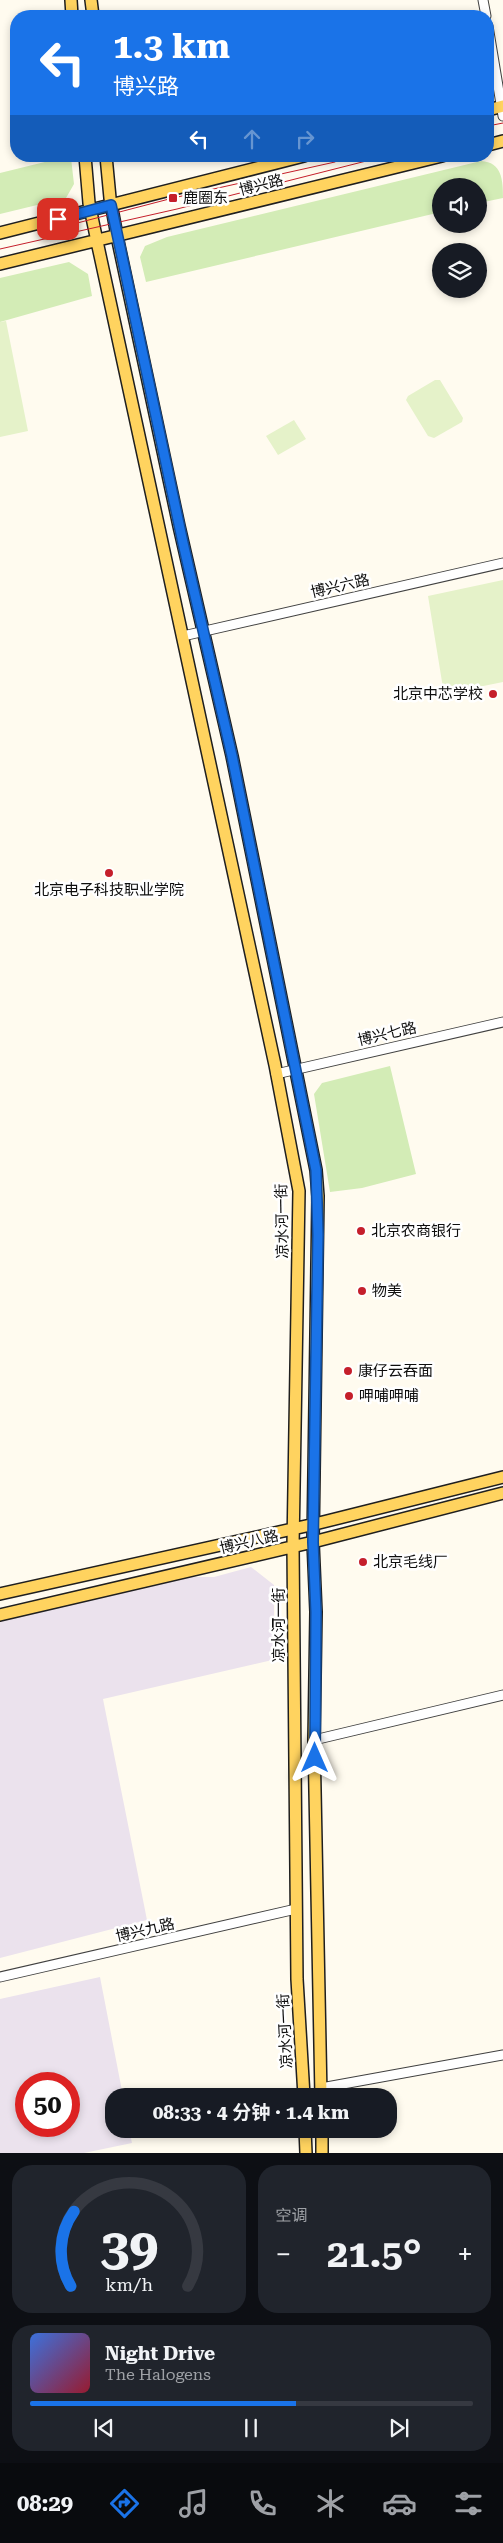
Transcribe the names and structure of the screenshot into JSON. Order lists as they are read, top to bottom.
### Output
{
  "streets": {
    "main road": ["博兴路", "凉水河一街", "博兴八路"],
    "street": ["博兴六路", "博兴七路", "博兴九路"]
  },
  "crossings": [
    ["博兴路", "凉水河一街"],
    ["博兴六路", "凉水河一街"],
    ["博兴七路", "凉水河一街"],
    ["凉水河一街", "博兴八路"],
    ["凉水河一街", "博兴九路"]
  ],
  "places": {
    "transit": ["鹿圈东"],
    "other": [
      "北京中芯学校",
      "北京电子科技职业学院",
      "北京农商银行",
      "物美",
      "康仔云吞面",
      "呷哺呷哺",
      "北京毛线厂"
    ]
  },
  "page": {
    "turn": ["1.3 km", "博兴路"],
    "limit": "50",
    "trip": "08:33 · 4 分钟 · 1.4 km",
    "tile": "空调",
    "heat": ["−", "21.5°", "+"],
    "song": ["Night Drive", "The Halogens"],
    "tabs": "08:29",
    "gauge": ["39", "km/h"]
  }
}
